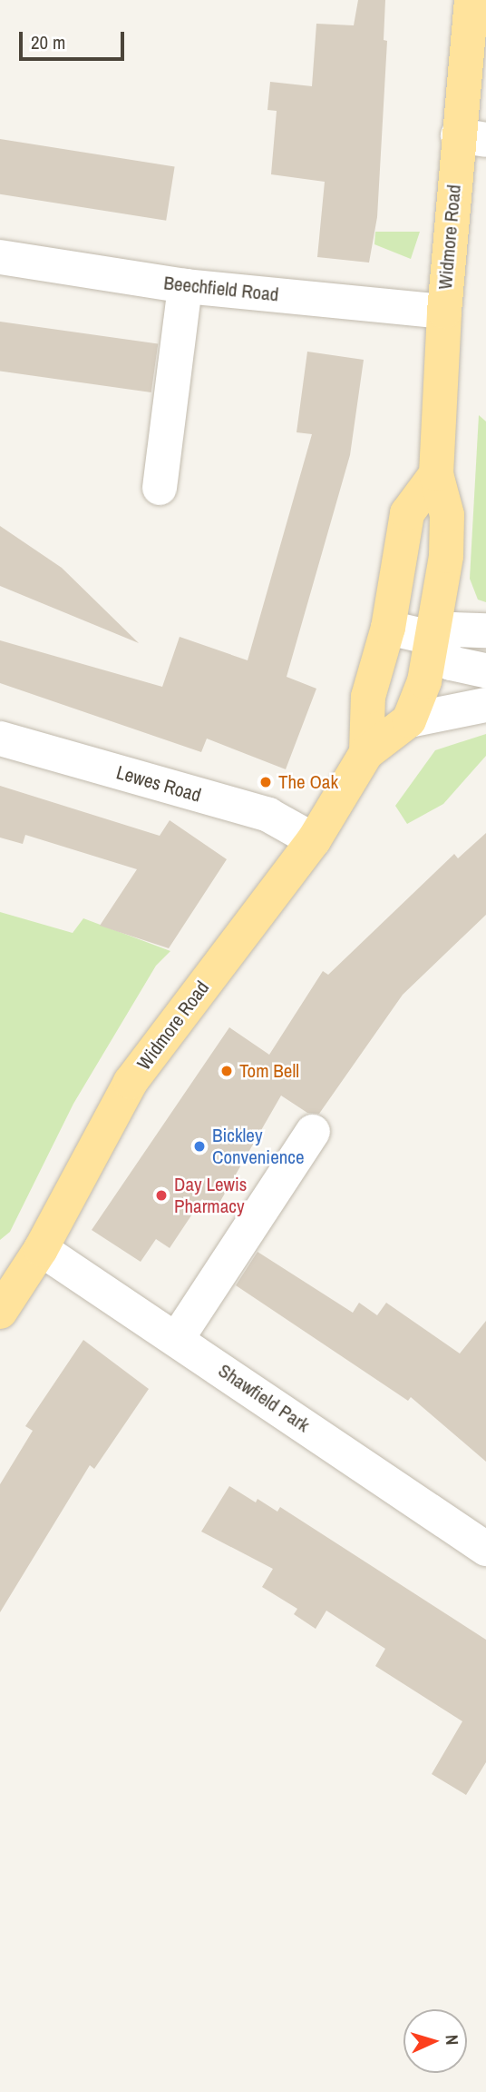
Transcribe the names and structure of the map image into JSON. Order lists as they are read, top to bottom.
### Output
{
  "streets": {
    "main road": ["Widmore Road"],
    "street": ["Beechfield Road", "Lewes Road", "Shawfield Park"]
  },
  "crossings": [
    ["Widmore Road", "Beechfield Road"],
    ["Widmore Road", "Lewes Road"],
    ["Widmore Road", "Shawfield Park"]
  ],
  "places": [
    "The Oak",
    "Tom Bell",
    "Bickley Convenience",
    "Day Lewis Pharmacy"
  ],
  "scale_bar": "20 m",
  "north": "right"
}
